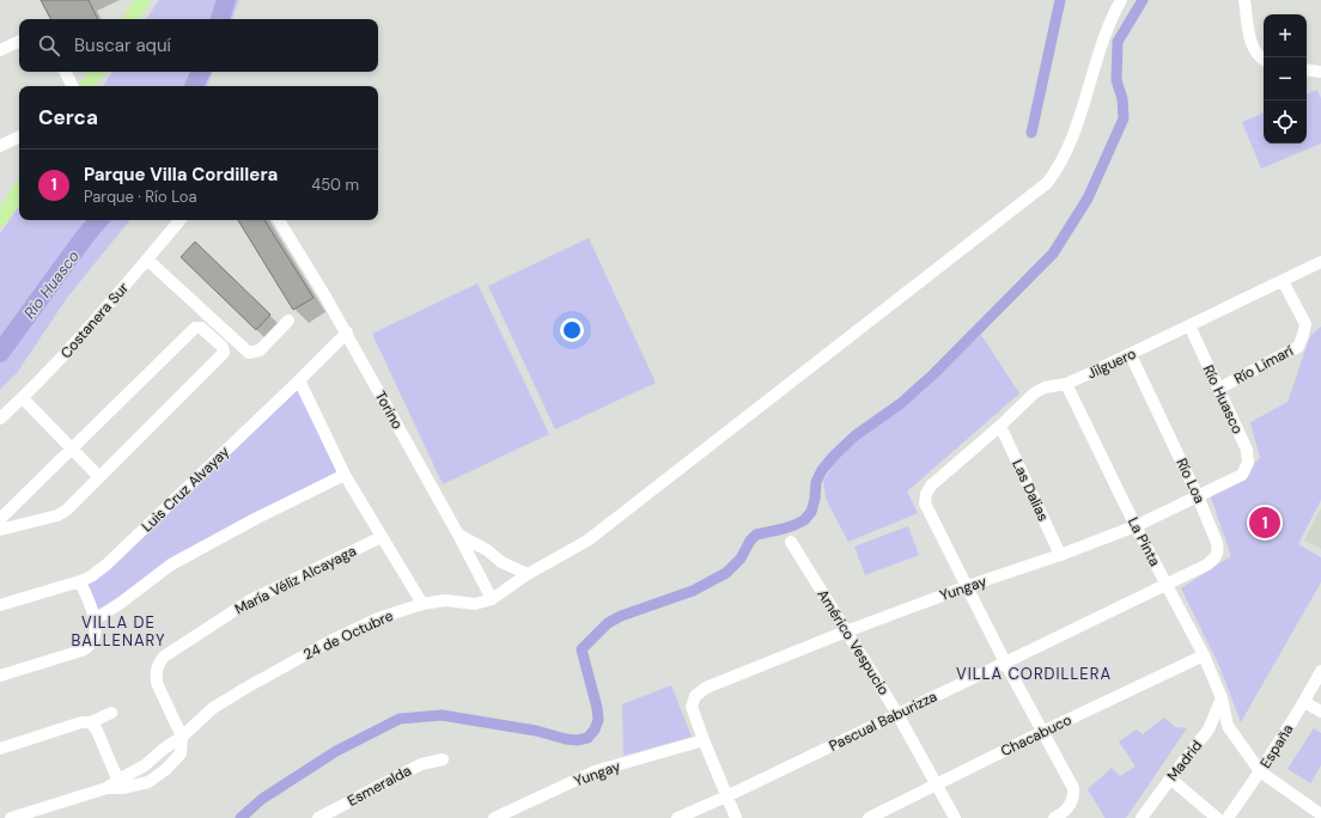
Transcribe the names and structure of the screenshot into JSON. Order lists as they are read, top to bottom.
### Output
{
  "streets": {
    "street": [
      "Costanera Sur",
      "Jilguero",
      "Río Limarí",
      "Río Huasco",
      "Torino",
      "Río Loa",
      "Luis Cruz Alvayay",
      "Las Dalias",
      "La Pinta",
      "María Véliz Alcayaga",
      "Yungay",
      "24 de Octubre",
      "Américo Vespucio",
      "Pascual Baburizza",
      "Chacabuco",
      "España",
      "Madrid",
      "Esmeralda"
    ]
  },
  "crossings": [
    ["Jilguero", "Río Limarí"],
    ["Jilguero", "Río Huasco"],
    ["Jilguero", "Río Loa"],
    ["Jilguero", "Las Dalias"],
    ["Jilguero", "La Pinta"],
    ["Jilguero", "Yungay"],
    ["Río Limarí", "Río Huasco"],
    ["Río Huasco", "Yungay"],
    ["Torino", "Luis Cruz Alvayay"],
    ["Torino", "24 de Octubre"],
    ["Río Loa", "La Pinta"],
    ["Río Loa", "Yungay"],
    ["Río Loa", "Pascual Baburizza"],
    ["Las Dalias", "Yungay"],
    ["La Pinta", "Yungay"],
    ["La Pinta", "Pascual Baburizza"],
    ["La Pinta", "Chacabuco"],
    ["La Pinta", "España"],
    ["La Pinta", "Madrid"],
    ["María Véliz Alcayaga", "24 de Octubre"],
    ["Yungay", "Américo Vespucio"],
    ["Américo Vespucio", "Pascual Baburizza"],
    ["Américo Vespucio", "Chacabuco"]
  ],
  "districts": ["VILLA DE BALLENARY", "VILLA CORDILLERA"],
  "water": ["Río Huasco"],
  "page": {
    "map_buttons": ["+", "−"],
    "search": "Buscar aquí",
    "heading": "Cerca",
    "list": [
      {
        "mark": "1",
        "name": "Parque Villa Cordillera",
        "note": "Parque · Río Loa",
        "value": "450 m"
      }
    ],
    "pins": "1"
  }
}
